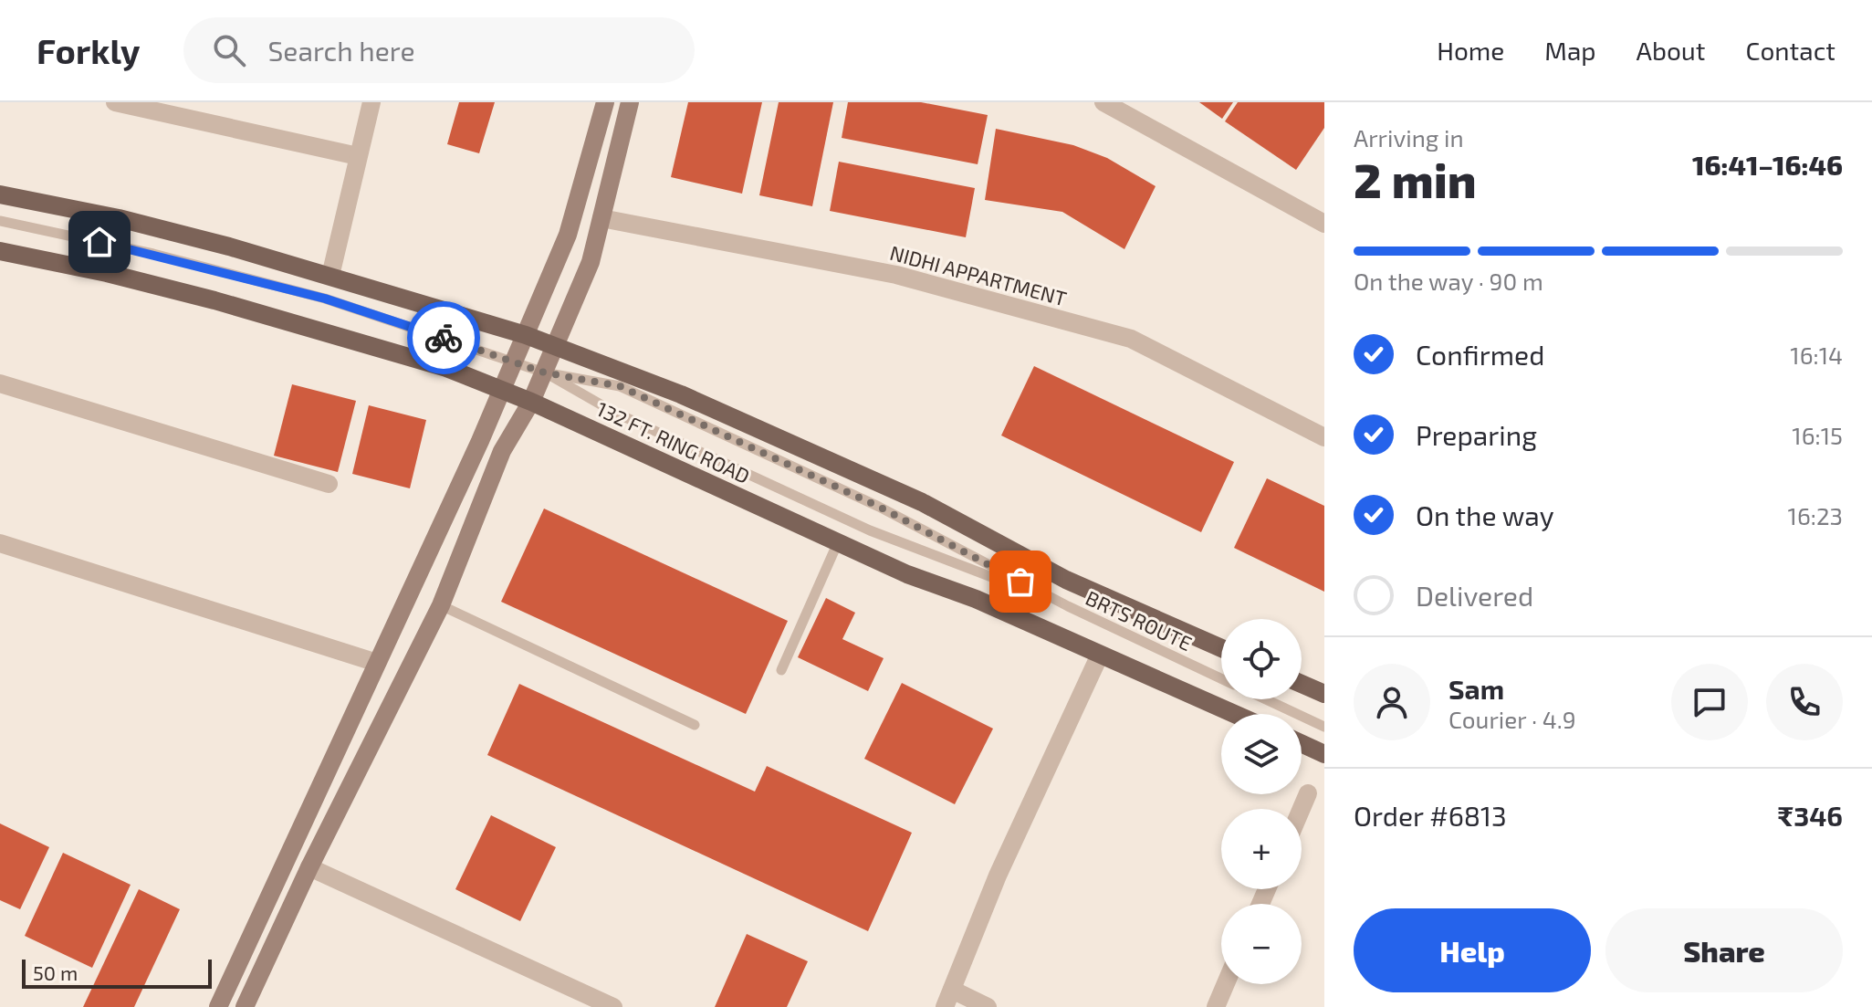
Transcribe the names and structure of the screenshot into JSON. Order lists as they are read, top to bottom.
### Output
{
  "streets": {
    "main road": ["132 FT. RING ROAD"],
    "street": ["NIDHI APPARTMENT"],
    "lane": ["BRTS ROUTE"]
  },
  "scale_bar": "50 m",
  "page": {
    "header": "Forkly",
    "search": "Search here",
    "nav": [
      "Home",
      "Map",
      "About",
      "Contact"
    ],
    "heading": ["2 min", "Arriving in", "16:41–16:46"],
    "panel": [
      "Sam",
      "Courier · 4.9",
      "Order #6813",
      "₹346"
    ],
    "bar": "On the way · 90 m",
    "list": [
      ["Confirmed", "16:14"],
      ["Preparing", "16:15"],
      ["On the way", "16:23"],
      "Delivered"
    ],
    "map_buttons": ["+", "−"],
    "buttons": ["Help", "Share"],
    "scale": "50 m"
  }
}
